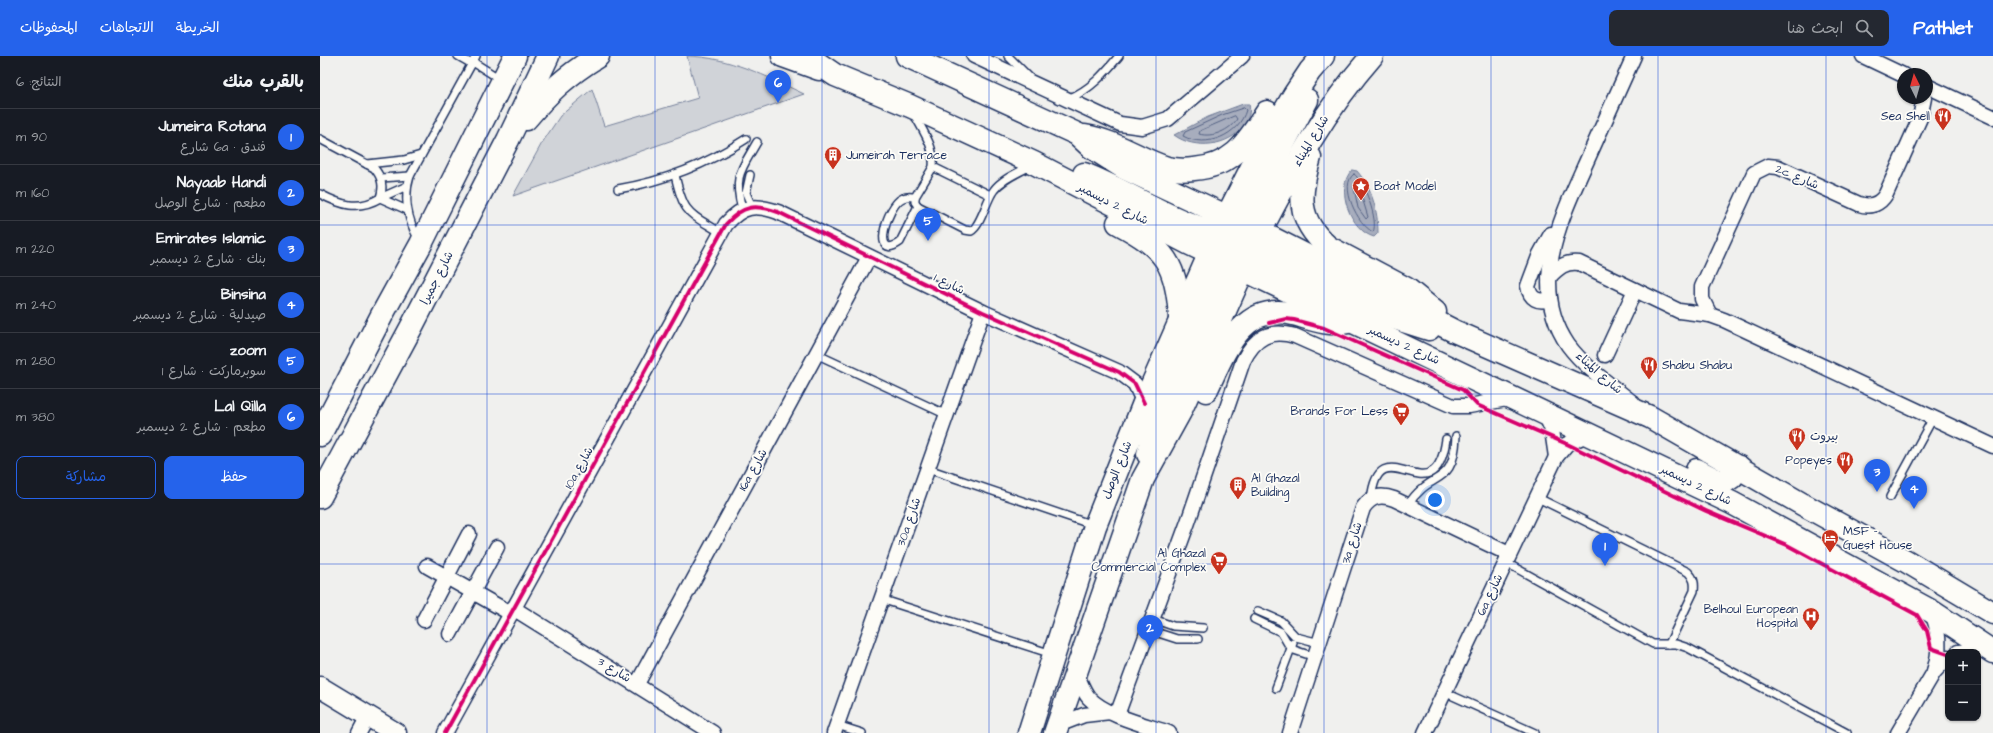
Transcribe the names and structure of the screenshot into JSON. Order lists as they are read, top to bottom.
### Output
{
  "streets": {
    "main road": [
      "شارع الميناء",
      "شارع 2 ديسمبر",
      "شارع جميرا",
      "شارع الوصل"
    ],
    "street": [
      "2c شارع",
      "شارع 1",
      "10a شارع",
      "16a شارع",
      "30a شارع",
      "3a شارع",
      "6a شارع",
      "شارع 3"
    ]
  },
  "crossings": [
    ["شارع الميناء", "شارع 2 ديسمبر"],
    ["شارع الميناء", "شارع الوصل"],
    ["شارع 2 ديسمبر", "شارع الوصل"],
    ["شارع 2 ديسمبر", "6a شارع"],
    ["شارع 1", "10a شارع"],
    ["شارع 1", "16a شارع"],
    ["شارع 1", "شارع الوصل"],
    ["شارع 1", "30a شارع"],
    ["10a شارع", "شارع 3"],
    ["16a شارع", "شارع 3"]
  ],
  "places": {
    "restaurant": [
      "Sea Shell",
      "Shabu Shabu",
      "بيروت",
      "Popeyes"
    ],
    "building": ["Jumeirah Terrace", "Al Ghazal Building"],
    "place": ["Boat Model"],
    "supermarket": ["Brands For Less", "Al Ghazal Commercial Complex"],
    "hotel": ["MSF - Guest House"],
    "hospital": ["Belhoul European Hospital"]
  },
  "north": "top",
  "page": {
    "header": "Pathlet",
    "search": "ابحث هنا",
    "nav": ["الخريطة", "الاتجاهات", "المحفوظات"],
    "heading": ["بالقرب منك", "النتائج: 6"],
    "pins": [
      "6",
      "5",
      "3",
      "4",
      "1",
      "2"
    ],
    "list": [
      {
        "mark": "1",
        "name": "Jumeira Rotana",
        "note": "فندق · 6a شارع",
        "value": "90 m"
      },
      {
        "mark": "2",
        "name": "Nayaab Handi",
        "note": "مطعم · شارع الوصل",
        "value": "160 m"
      },
      {
        "mark": "3",
        "name": "Emirates Islamic",
        "note": "بنك · شارع 2 ديسمبر",
        "value": "220 m"
      },
      {
        "mark": "4",
        "name": "Binsina",
        "note": "صيدلية · شارع 2 ديسمبر",
        "value": "240 m"
      },
      {
        "mark": "5",
        "name": "zoom",
        "note": "سوبرماركت · شارع 1",
        "value": "280 m"
      },
      {
        "mark": "6",
        "name": "Lal Qilla",
        "note": "مطعم · شارع 2 ديسمبر",
        "value": "380 m"
      }
    ],
    "buttons": ["حفظ", "مشاركة"],
    "map_buttons": ["+", "−"]
  }
}
